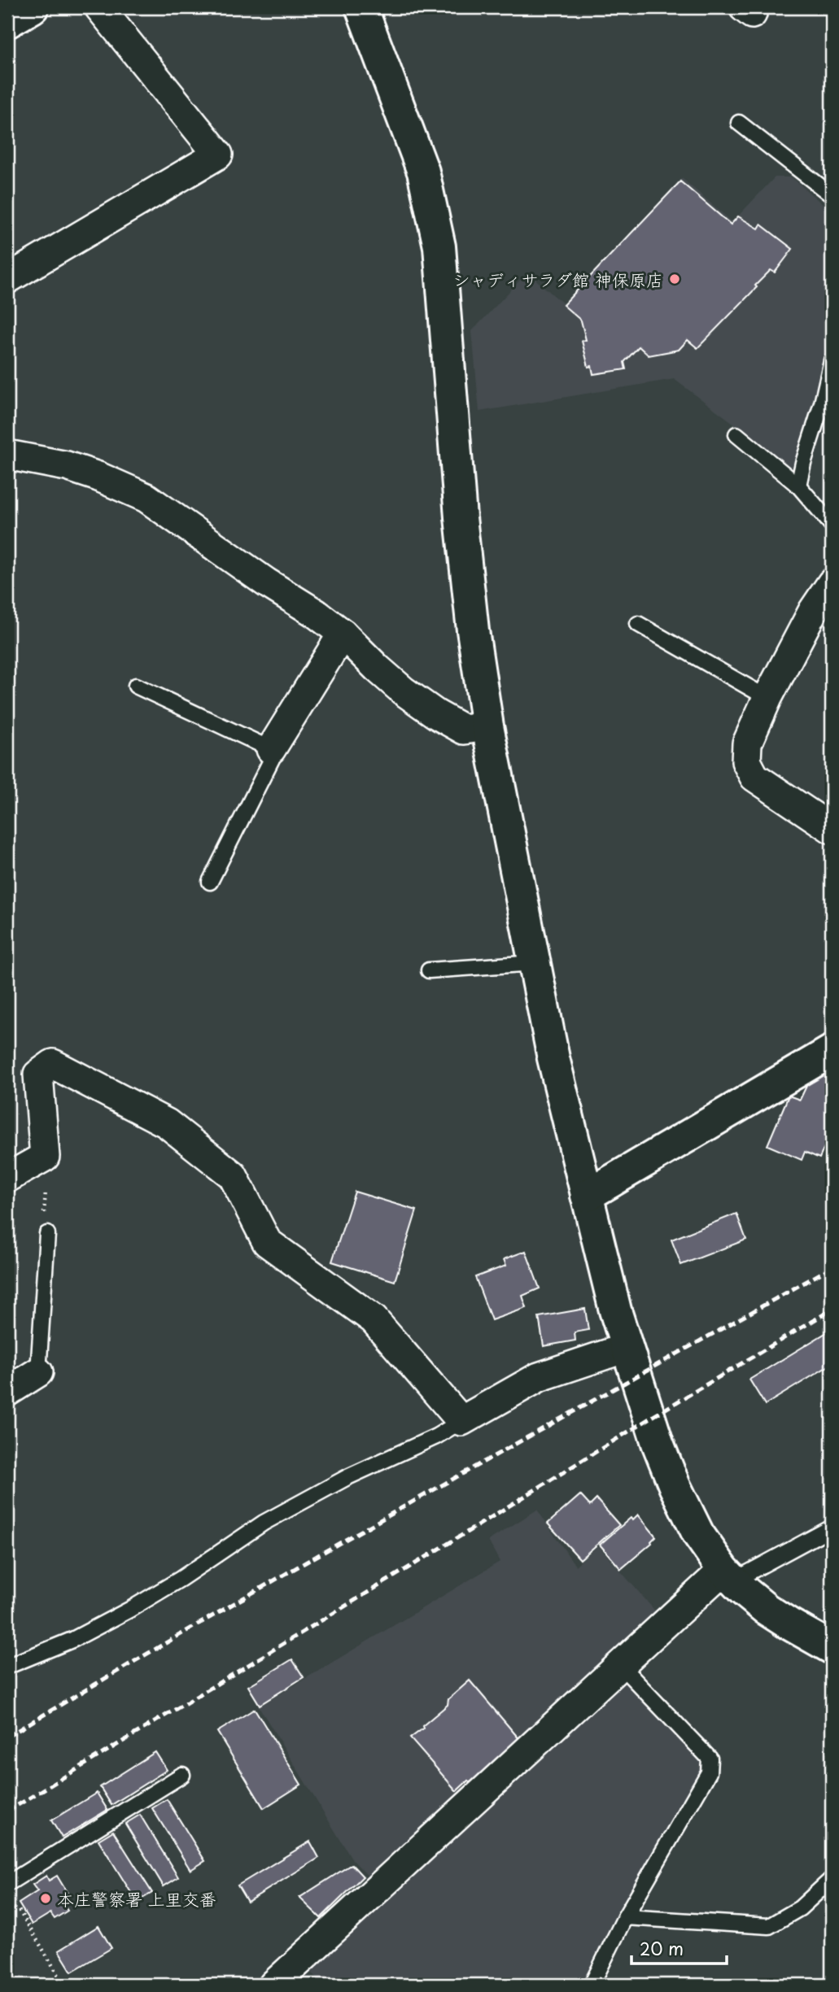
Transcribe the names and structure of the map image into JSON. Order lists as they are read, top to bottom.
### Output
{
  "places": ["シャディサラダ館 神保原店", "本庄警察署 上里交番"],
  "scale_bar": "20 m"
}
